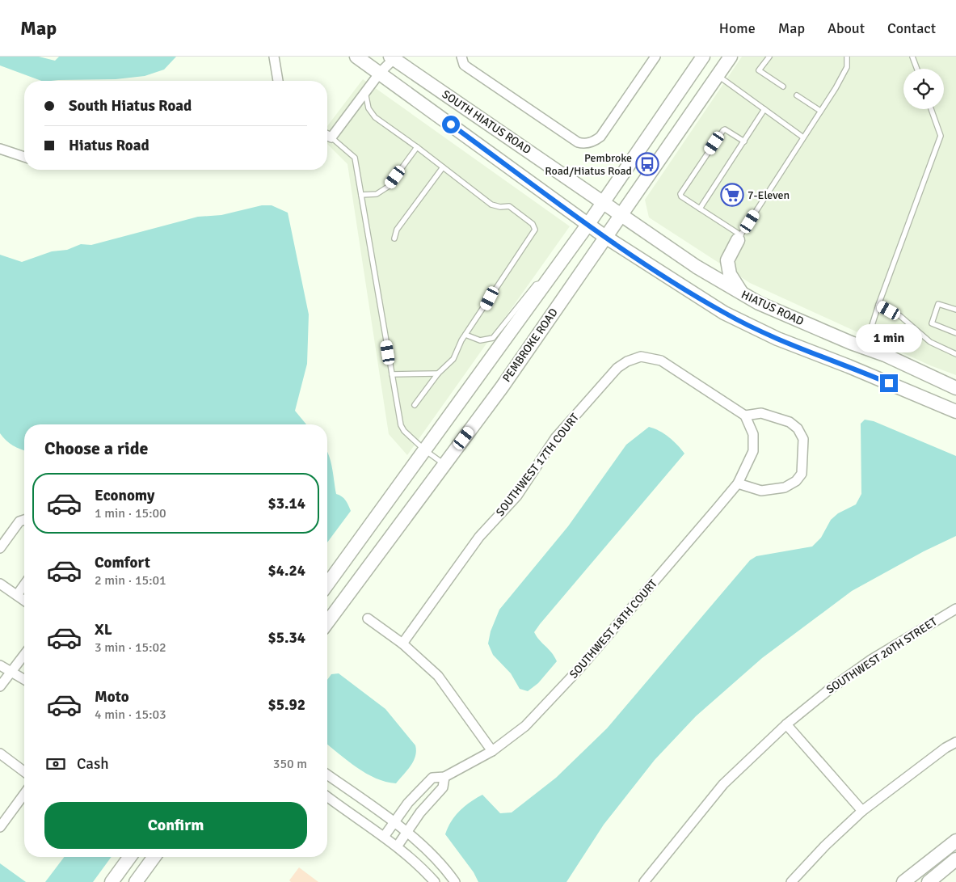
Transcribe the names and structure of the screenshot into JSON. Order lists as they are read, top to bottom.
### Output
{
  "streets": {
    "main road": ["SOUTH HIATUS ROAD", "HIATUS ROAD", "PEMBROKE ROAD"],
    "street": ["SOUTHWEST 17TH COURT", "SOUTHWEST 18TH COURT", "SOUTHWEST 20TH STREET"]
  },
  "crossings": [
    ["SOUTH HIATUS ROAD", "HIATUS ROAD"],
    ["HIATUS ROAD", "PEMBROKE ROAD"],
    ["SOUTHWEST 17TH COURT", "SOUTHWEST 18TH COURT"]
  ],
  "places": {
    "bus stop": ["Pembroke Road/Hiatus Road"],
    "supermarket": ["7-Eleven"]
  },
  "page": {
    "header": "Map",
    "nav": [
      "Home",
      "Map",
      "About",
      "Contact"
    ],
    "banner": ["South Hiatus Road", "Hiatus Road"],
    "bubble": "1 min",
    "heading": "Choose a ride",
    "list": [
      {
        "name": "Economy",
        "note": "1 min · 15:00",
        "value": "$3.14"
      },
      {
        "name": "Comfort",
        "note": "2 min · 15:01",
        "value": "$4.24"
      },
      {
        "name": "XL",
        "note": "3 min · 15:02",
        "value": "$5.34"
      },
      {
        "name": "Moto",
        "note": "4 min · 15:03",
        "value": "$5.92"
      }
    ],
    "pay": ["Cash", "350 m"],
    "buttons": "Confirm"
  }
}
